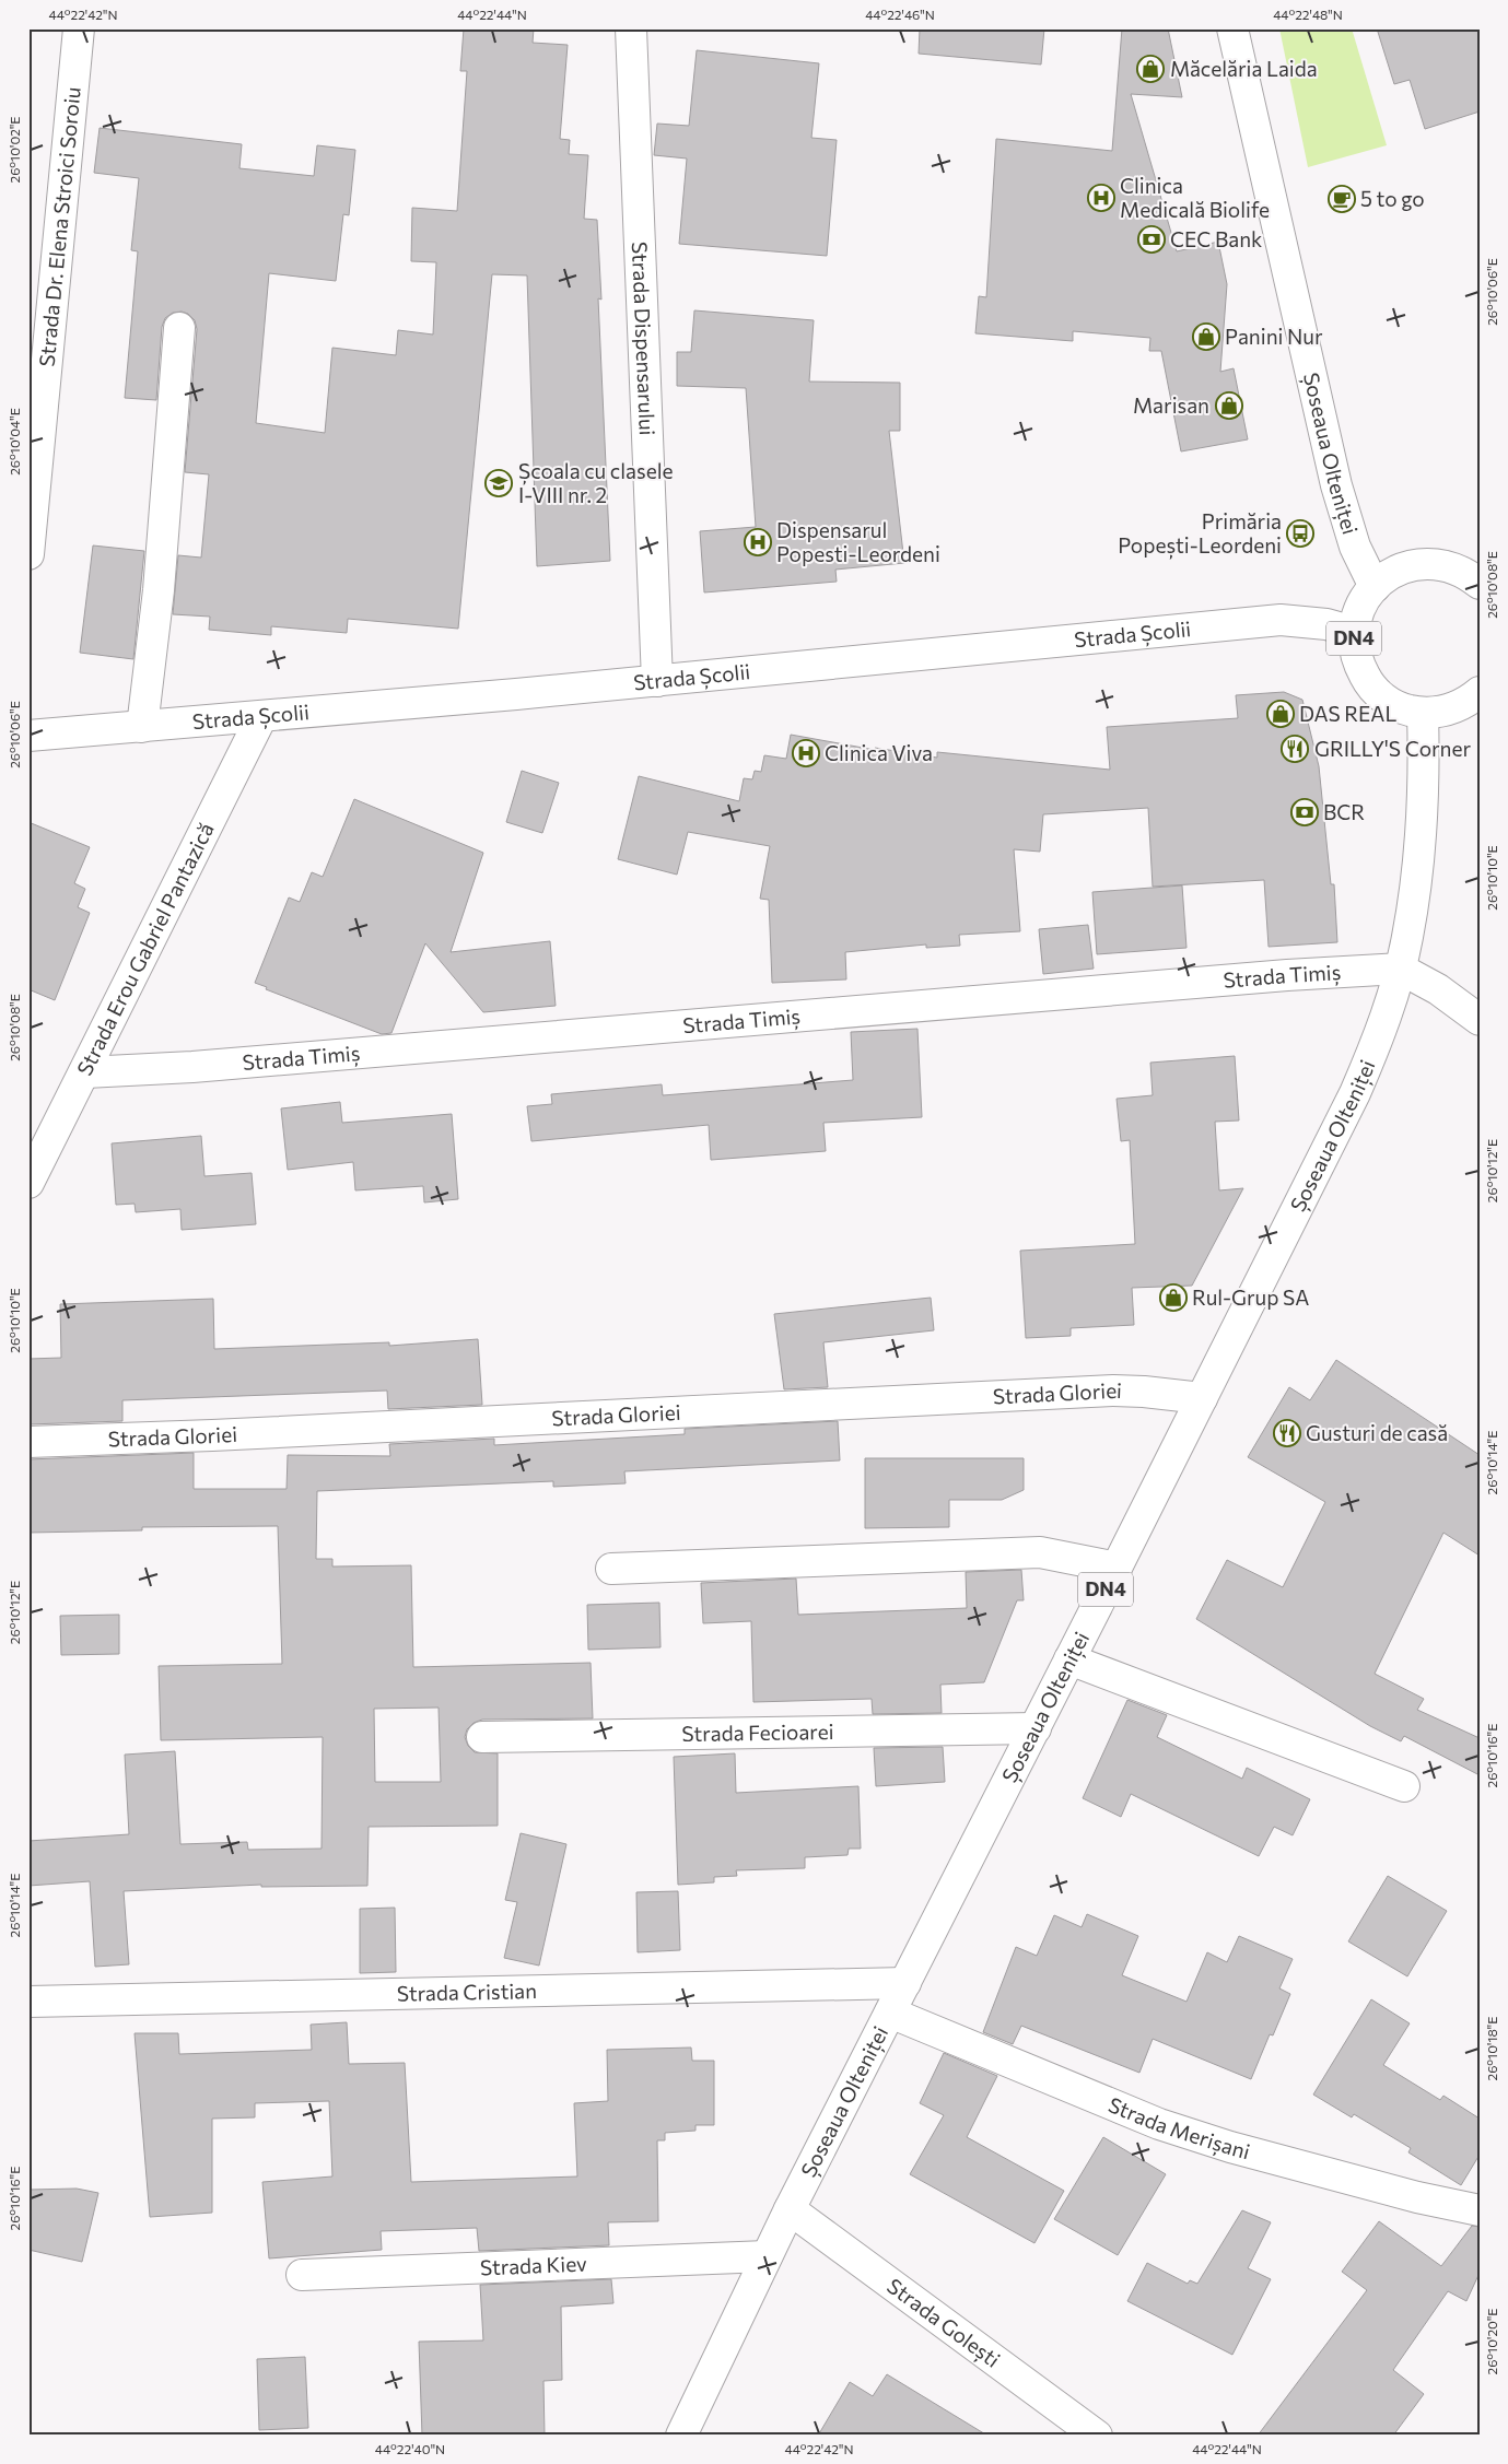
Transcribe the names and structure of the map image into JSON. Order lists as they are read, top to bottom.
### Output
{
  "streets": {
    "street": [
      "Strada Dr. Elena Stroici Soroiu",
      "Strada Dispensarului",
      "Șoseaua Olteniței",
      "Strada Școlii",
      "DN4",
      "Strada Erou Gabriel Pantazică",
      "Strada Timiș",
      "Strada Gloriei",
      "Strada Fecioarei",
      "Strada Cristian",
      "Strada Merișani",
      "Strada Kiev",
      "Strada Golești"
    ]
  },
  "crossings": [
    ["Strada Dispensarului", "Strada Școlii"],
    ["Șoseaua Olteniței", "DN4"],
    ["Șoseaua Olteniței", "Strada Timiș"],
    ["Șoseaua Olteniței", "Strada Gloriei"],
    ["Șoseaua Olteniței", "Strada Fecioarei"],
    ["Șoseaua Olteniței", "Strada Cristian"],
    ["Șoseaua Olteniței", "Strada Merișani"],
    ["Șoseaua Olteniței", "Strada Kiev"],
    ["Șoseaua Olteniței", "Strada Golești"],
    ["Strada Școlii", "DN4"],
    ["Strada Școlii", "Strada Erou Gabriel Pantazică"],
    ["Strada Erou Gabriel Pantazică", "Strada Timiș"]
  ],
  "places": {
    "shop": [
      "Măcelăria Laida",
      "Panini Nur",
      "Marisan",
      "DAS REAL",
      "Rul-Grup SA"
    ],
    "hospital": ["Clinica Medicală Biolife", "Dispensarul Popesti-Leordeni", "Clinica Viva"],
    "cafe": ["5 to go"],
    "bank": ["CEC Bank", "BCR"],
    "school or university": ["Școala cu clasele I-VIII nr. 2"],
    "bus stop": ["Primăria Popești-Leordeni"],
    "restaurant": ["GRILLY'S Corner", "Gusturi de casă"]
  },
  "coordinates": [
    "44°22'42\"N",
    "44°22'44\"N",
    "44°22'46\"N",
    "44°22'48\"N",
    "26°10'02\"E",
    "26°10'06\"E",
    "26°10'04\"E",
    "26°10'08\"E",
    "26°10'10\"E",
    "26°10'12\"E",
    "26°10'14\"E",
    "26°10'16\"E",
    "26°10'18\"E",
    "26°10'20\"E",
    "44°22'40\"N"
  ]
}
